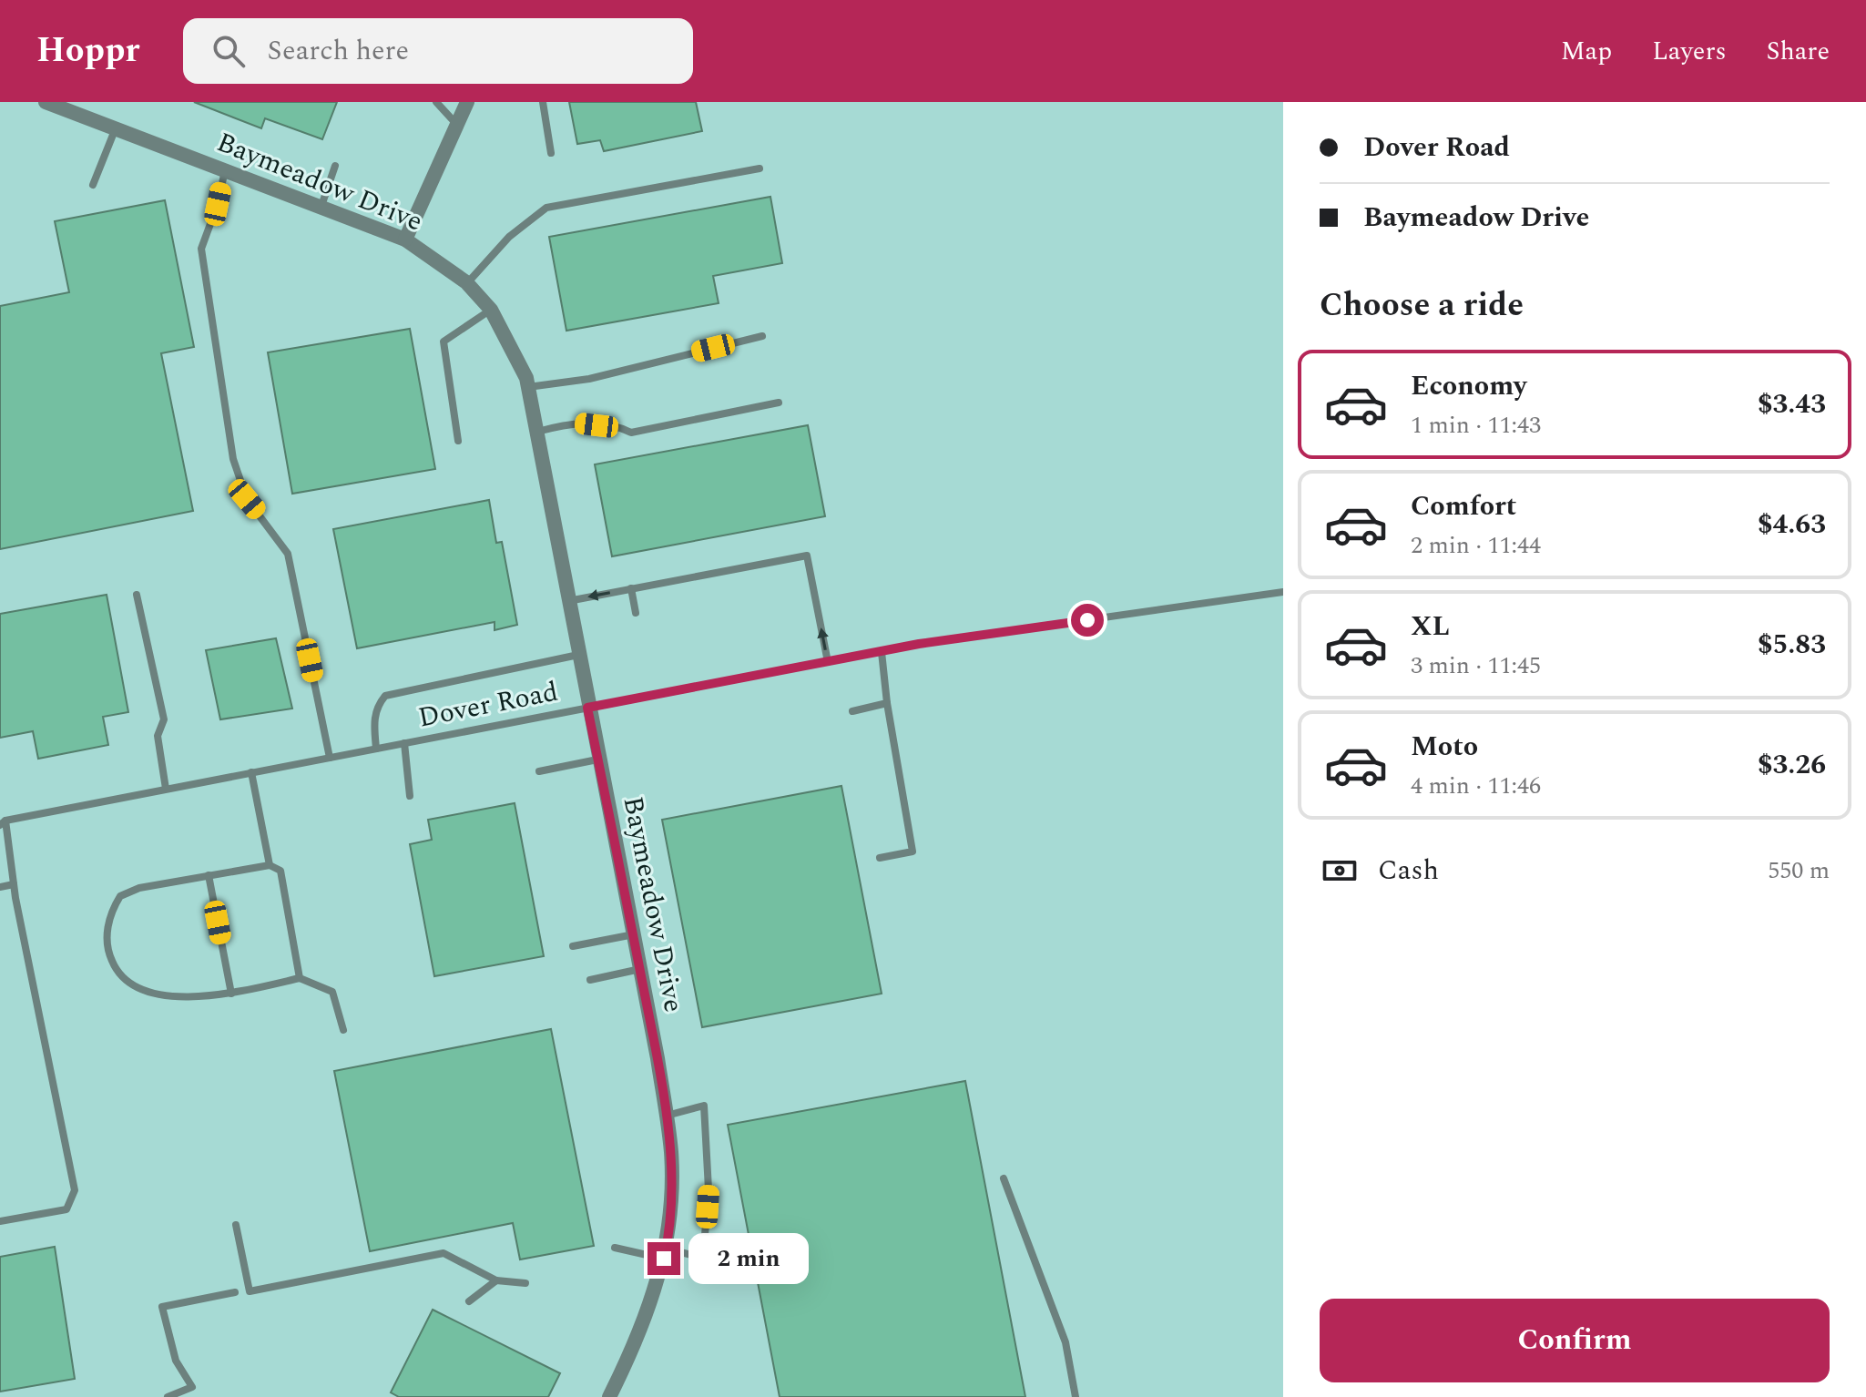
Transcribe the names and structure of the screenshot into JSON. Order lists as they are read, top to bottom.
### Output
{
  "streets": {
    "street": ["Baymeadow Drive"],
    "lane": ["Dover Road"]
  },
  "crossings": [
    ["Baymeadow Drive", "Dover Road"]
  ],
  "page": {
    "header": "Hoppr",
    "search": "Search here",
    "nav": ["Map", "Layers", "Share"],
    "banner": ["Dover Road", "Baymeadow Drive"],
    "heading": "Choose a ride",
    "list": [
      {
        "name": "Economy",
        "note": "1 min · 11:43",
        "value": "$3.43"
      },
      {
        "name": "Comfort",
        "note": "2 min · 11:44",
        "value": "$4.63"
      },
      {
        "name": "XL",
        "note": "3 min · 11:45",
        "value": "$5.83"
      },
      {
        "name": "Moto",
        "note": "4 min · 11:46",
        "value": "$3.26"
      }
    ],
    "pay": ["Cash", "550 m"],
    "bubble": "2 min",
    "buttons": "Confirm"
  }
}
